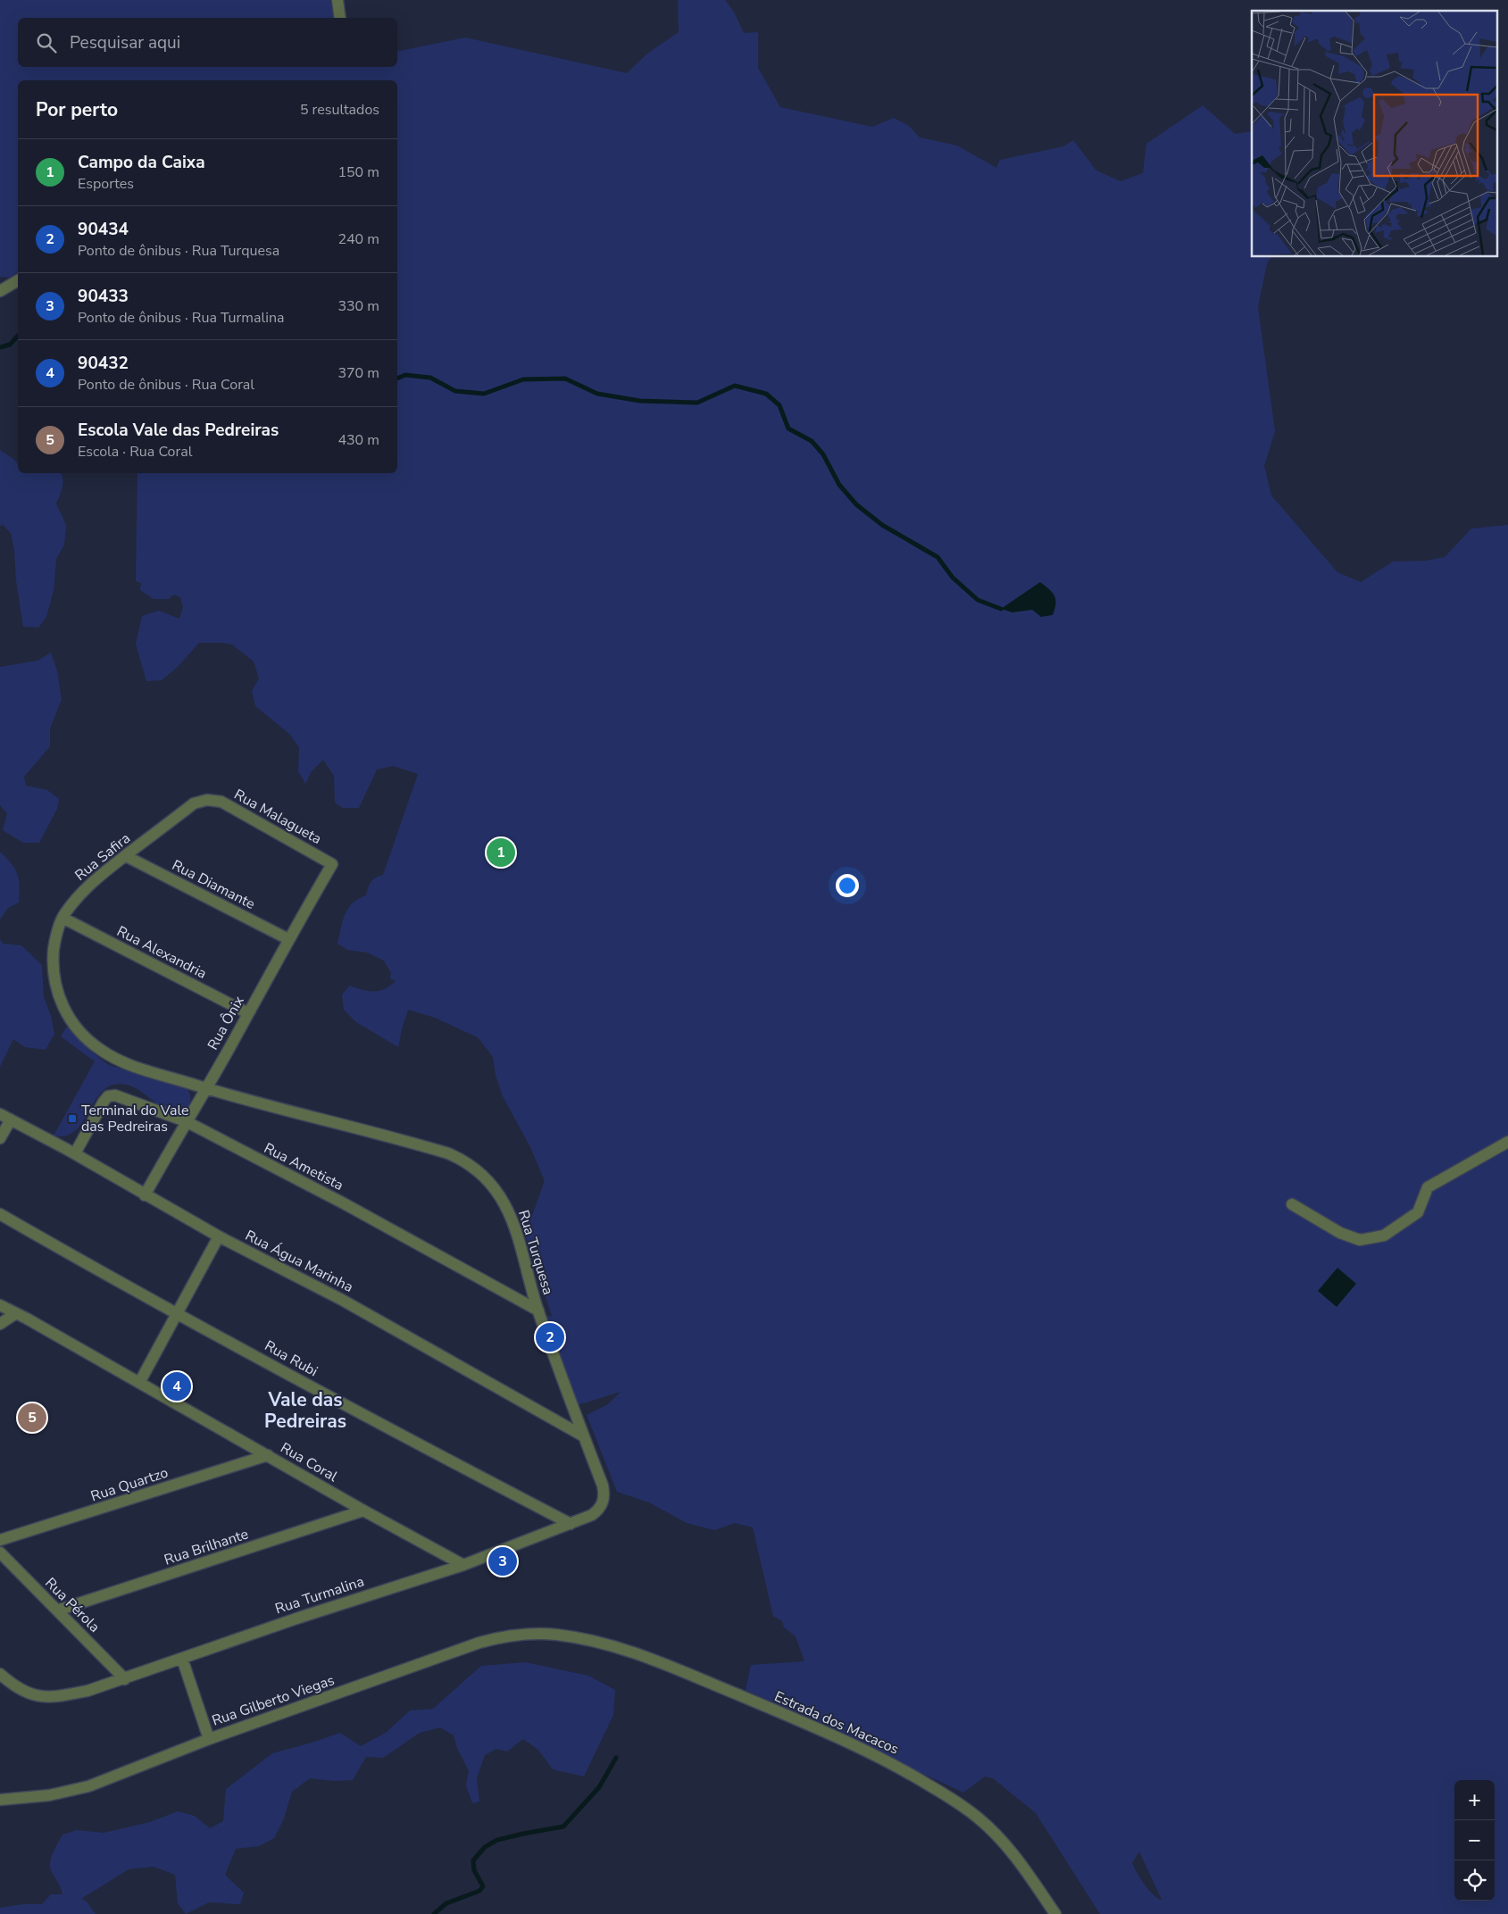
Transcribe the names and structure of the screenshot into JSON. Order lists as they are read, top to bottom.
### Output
{
  "streets": {
    "street": [
      "Rua Malagueta",
      "Rua Safira",
      "Rua Diamante",
      "Rua Alexandria",
      "Rua Ônix",
      "Rua Ametista",
      "Rua Turquesa",
      "Rua Água Marinha",
      "Rua Rubi",
      "Rua Coral",
      "Rua Quartzo",
      "Rua Brilhante",
      "Rua Turmalina",
      "Rua Pérola",
      "Rua Gilberto Viegas",
      "Estrada dos Macacos"
    ]
  },
  "crossings": [
    ["Rua Malagueta", "Rua Safira"],
    ["Rua Malagueta", "Rua Ônix"],
    ["Rua Safira", "Rua Diamante"],
    ["Rua Safira", "Rua Alexandria"],
    ["Rua Safira", "Rua Ônix"],
    ["Rua Safira", "Rua Turquesa"],
    ["Rua Diamante", "Rua Ônix"],
    ["Rua Alexandria", "Rua Ônix"],
    ["Rua Ônix", "Rua Ametista"],
    ["Rua Ônix", "Rua Turquesa"],
    ["Rua Ônix", "Rua Água Marinha"],
    ["Rua Ametista", "Rua Turquesa"],
    ["Rua Ametista", "Rua Água Marinha"],
    ["Rua Turquesa", "Rua Água Marinha"],
    ["Rua Turquesa", "Rua Turmalina"],
    ["Rua Rubi", "Rua Turmalina"],
    ["Rua Coral", "Rua Quartzo"],
    ["Rua Coral", "Rua Brilhante"],
    ["Rua Coral", "Rua Turmalina"],
    ["Rua Brilhante", "Rua Pérola"],
    ["Rua Turmalina", "Rua Pérola"],
    ["Rua Gilberto Viegas", "Estrada dos Macacos"]
  ],
  "districts": ["Vale das Pedreiras"],
  "places": {
    "transit": ["Terminal do Vale das Pedreiras"]
  },
  "page": {
    "search": "Pesquisar aqui",
    "heading": ["Por perto", "5 resultados"],
    "list": [
      {
        "mark": "1",
        "name": "Campo da Caixa",
        "note": "Esportes",
        "value": "150 m"
      },
      {
        "mark": "2",
        "name": "90434",
        "note": "Ponto de ônibus · Rua Turquesa",
        "value": "240 m"
      },
      {
        "mark": "3",
        "name": "90433",
        "note": "Ponto de ônibus · Rua Turmalina",
        "value": "330 m"
      },
      {
        "mark": "4",
        "name": "90432",
        "note": "Ponto de ônibus · Rua Coral",
        "value": "370 m"
      },
      {
        "mark": "5",
        "name": "Escola Vale das Pedreiras",
        "note": "Escola · Rua Coral",
        "value": "430 m"
      }
    ],
    "pins": [
      "1",
      "2",
      "4",
      "5",
      "3"
    ],
    "map_buttons": ["+", "−"]
  }
}
